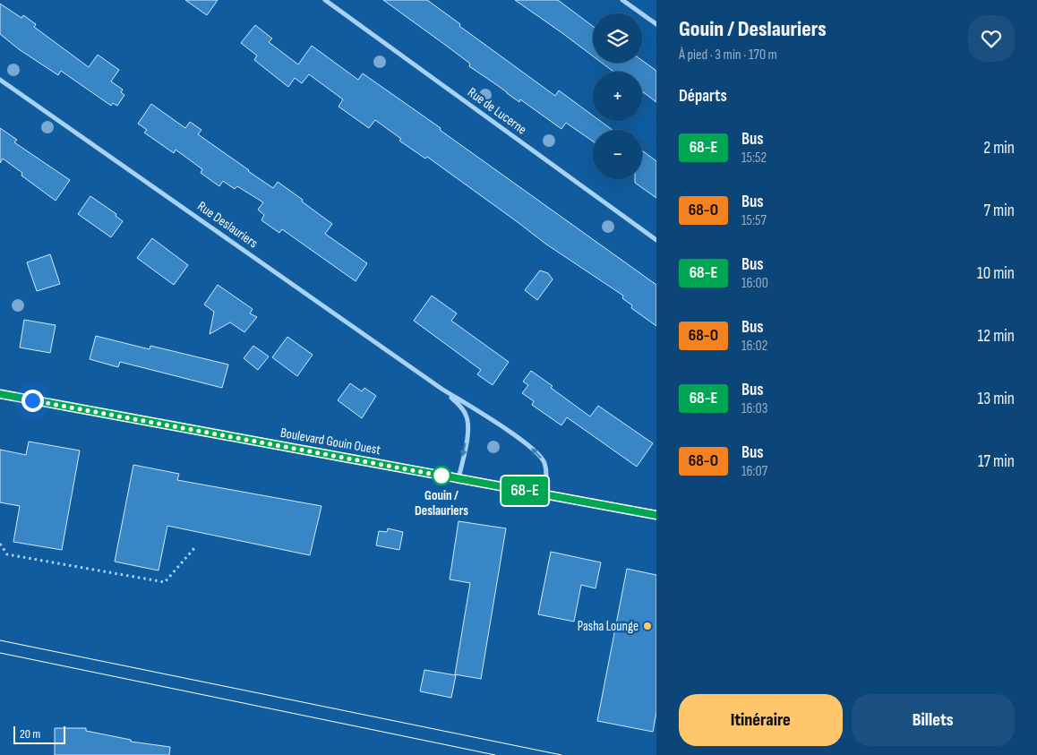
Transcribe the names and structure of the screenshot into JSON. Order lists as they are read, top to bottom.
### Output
{
  "streets": {
    "main road": ["Boulevard Gouin Ouest"],
    "street": ["Rue de Lucerne", "Rue Deslauriers"]
  },
  "crossings": [
    ["Rue Deslauriers", "Boulevard Gouin Ouest"]
  ],
  "places": ["Gouin / Deslauriers", "Pasha Lounge"],
  "lines": ["bus line 68-E"],
  "scale_bar": "20 m",
  "page": {
    "on_map": "68-E",
    "heading": [
      ["Gouin / Deslauriers", "À pied · 3 min · 170 m"],
      "Départs"
    ],
    "map_buttons": ["+", "−"],
    "list": [
      {
        "mark": "68-E",
        "name": "Bus",
        "note": "15:52",
        "value": "2 min"
      },
      {
        "mark": "68-O",
        "name": "Bus",
        "note": "15:57",
        "value": "7 min"
      },
      {
        "mark": "68-E",
        "name": "Bus",
        "note": "16:00",
        "value": "10 min"
      },
      {
        "mark": "68-O",
        "name": "Bus",
        "note": "16:02",
        "value": "12 min"
      },
      {
        "mark": "68-E",
        "name": "Bus",
        "note": "16:03",
        "value": "13 min"
      },
      {
        "mark": "68-O",
        "name": "Bus",
        "note": "16:07",
        "value": "17 min"
      }
    ],
    "buttons": ["Itinéraire", "Billets"],
    "scale": "20 m"
  }
}
